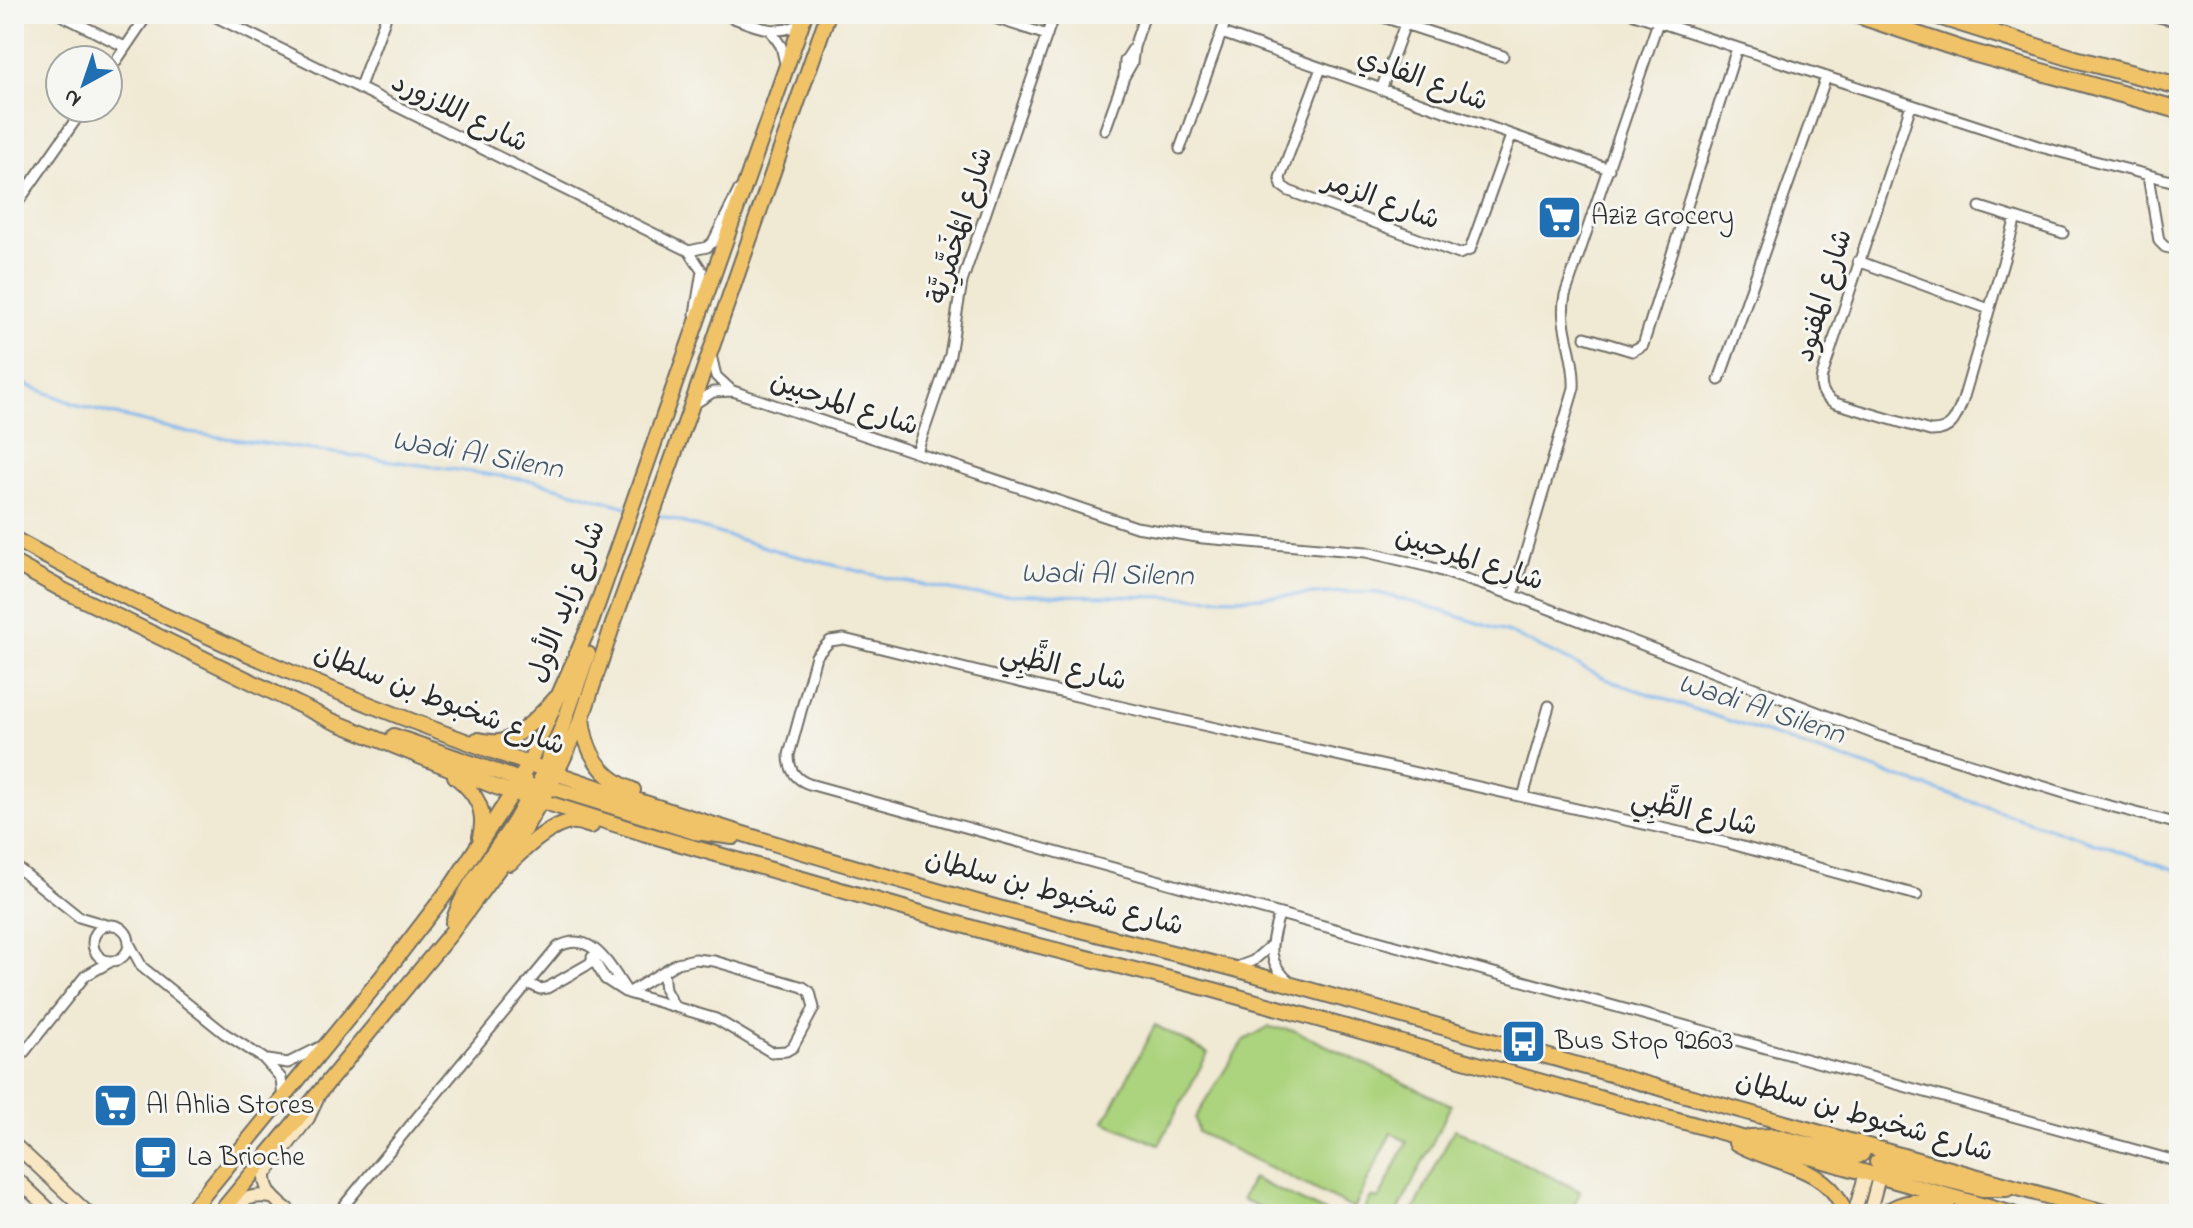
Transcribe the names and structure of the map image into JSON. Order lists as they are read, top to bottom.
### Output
{
  "streets": {
    "main road": ["شارع زايد الأول", "شارع شخبوط بن سلطان"],
    "street": [
      "شارع الفادي",
      "شارع اللازورد",
      "شارع الزمر",
      "شارع المْخَمَّرِيَّة",
      "شارع المفنود",
      "شارع المرحبين",
      "شارع الظَّبِي"
    ]
  },
  "crossings": [
    ["شارع الفادي", "شارع الزمر"],
    ["شارع المْخَمَّرِيَّة", "شارع المرحبين"],
    ["شارع المرحبين", "شارع زايد الأول"],
    ["شارع زايد الأول", "شارع شخبوط بن سلطان"]
  ],
  "water": ["Wadi Al Silenn"],
  "places": {
    "supermarket": ["Aziz Grocery", "Al Ahlia Stores"],
    "bus stop": ["Bus Stop 92603"],
    "cafe": ["La Brioche"]
  },
  "north": "bottom left"
}
